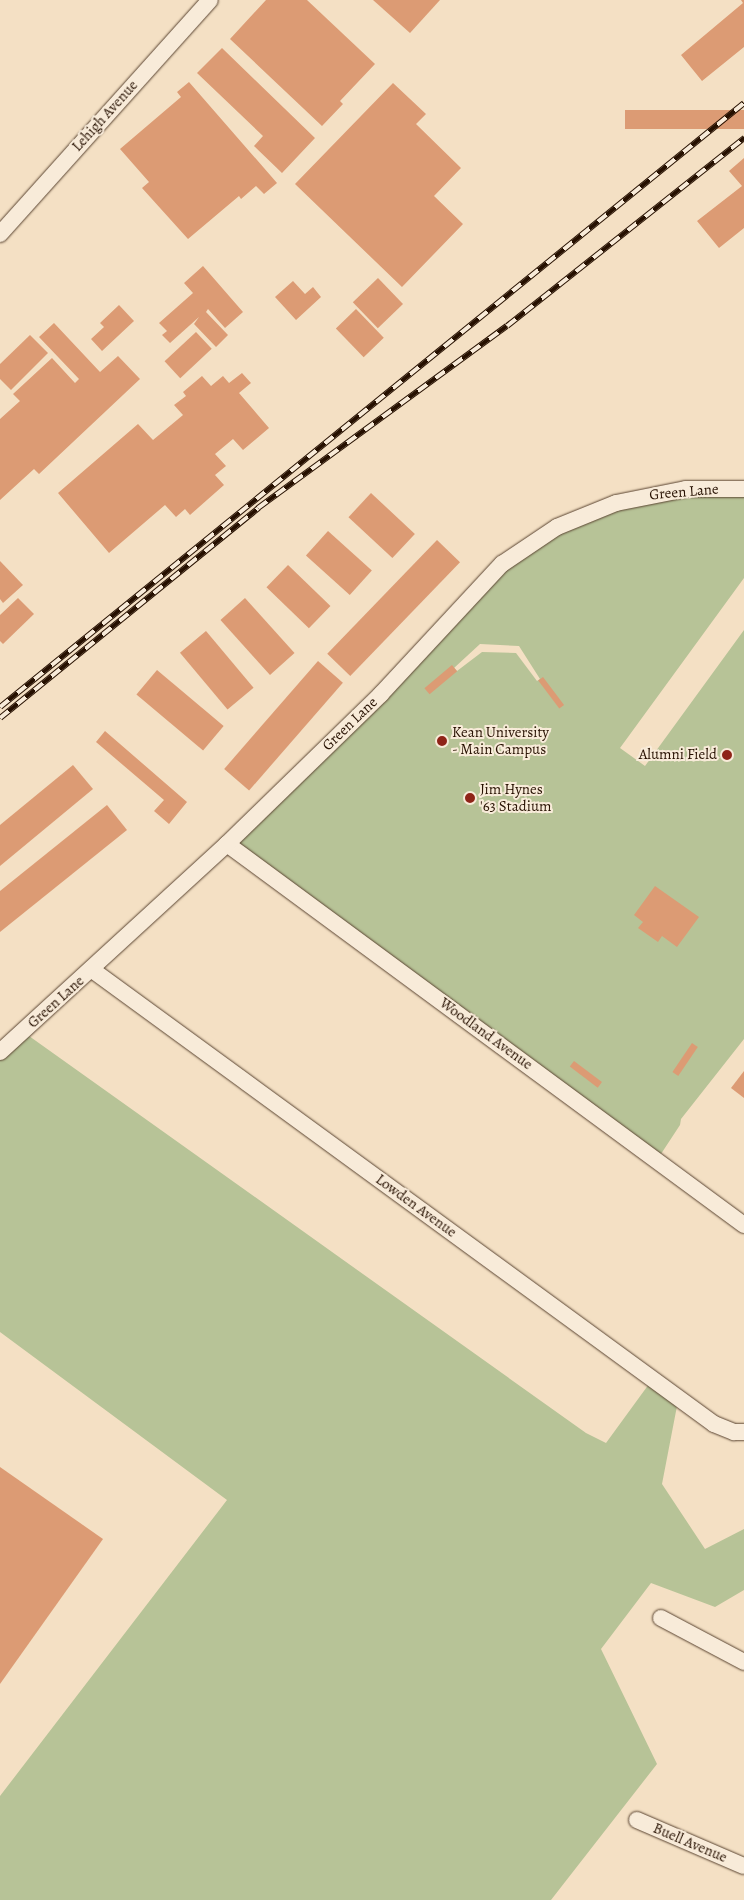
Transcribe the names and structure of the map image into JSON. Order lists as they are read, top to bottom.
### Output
{
  "streets": {
    "street": [
      "Lehigh Avenue",
      "Green Lane",
      "Woodland Avenue",
      "Lowden Avenue",
      "Buell Avenue"
    ]
  },
  "crossings": [
    ["Green Lane", "Woodland Avenue"],
    ["Green Lane", "Lowden Avenue"]
  ],
  "places": ["Kean University - Main Campus", "Alumni Field", "Jim Hynes '63 Stadium"]
}
